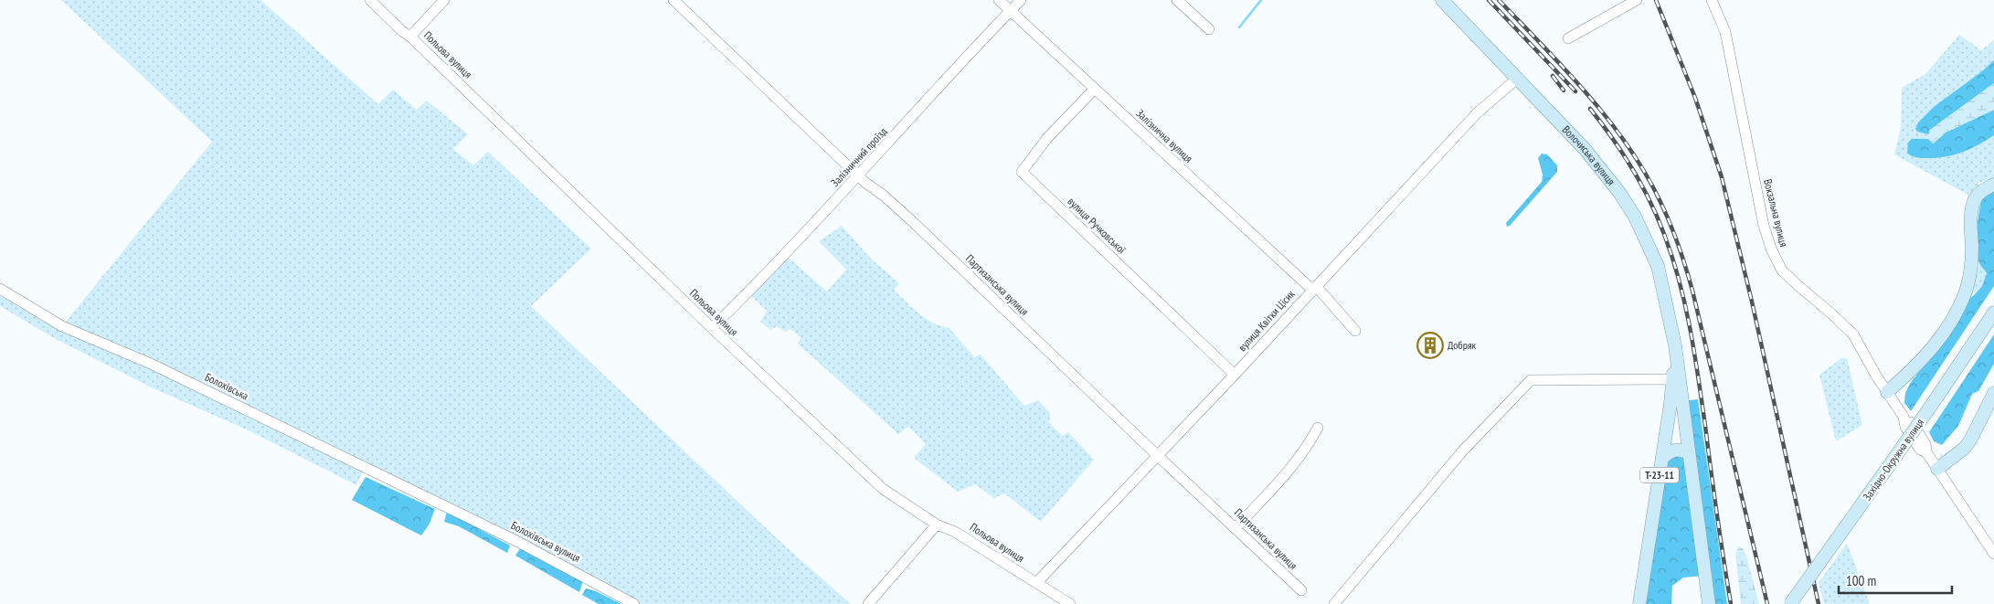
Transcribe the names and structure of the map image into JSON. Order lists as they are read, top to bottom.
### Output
{
  "streets": {
    "main road": ["Волочиська вулиця", "Західно-Окружна вулиця", "Т-23-11"],
    "street": [
      "Польова вулиця",
      "Залізнична вулиця",
      "Залізничний проїзд",
      "Вокзальна вулиця",
      "вулиця Ручковської",
      "Партизанська вулиця",
      "вулиця Квітки Цісик",
      "Болохівська",
      "Болохівська вулиця"
    ]
  },
  "crossings": [
    ["Польова вулиця", "Залізничний проїзд"],
    ["Польова вулиця", "вулиця Квітки Цісик"],
    ["Залізнична вулиця", "Залізничний проїзд"],
    ["Залізнична вулиця", "вулиця Ручковської"],
    ["Залізнична вулиця", "вулиця Квітки Цісик"],
    ["Волочиська вулиця", "вулиця Квітки Цісик"],
    ["Волочиська вулиця", "Т-23-11"],
    ["Залізничний проїзд", "Партизанська вулиця"],
    ["вулиця Ручковської", "вулиця Квітки Цісик"],
    ["Партизанська вулиця", "вулиця Квітки Цісик"],
    ["Болохівська", "Болохівська вулиця"]
  ],
  "places": {
    "building": ["Добряк"]
  },
  "scale_bar": "100 m"
}
